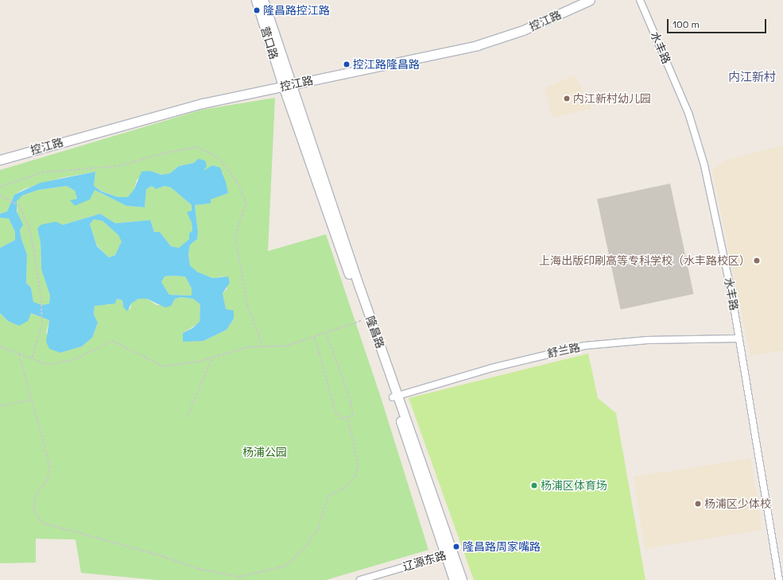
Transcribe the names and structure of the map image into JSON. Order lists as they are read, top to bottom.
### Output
{
  "streets": {
    "main road": ["控江路", "营口路", "隆昌路"],
    "street": ["水丰路", "舒兰路", "辽源东路"]
  },
  "crossings": [
    ["控江路", "营口路"],
    ["控江路", "隆昌路"],
    ["营口路", "隆昌路"],
    ["水丰路", "舒兰路"],
    ["隆昌路", "舒兰路"],
    ["隆昌路", "辽源东路"]
  ],
  "districts": ["内江新村"],
  "parks": ["杨浦公园"],
  "places": [
    "隆昌路控江路",
    "控江路隆昌路",
    "内江新村幼儿园",
    "上海出版印刷高等专科学校（水丰路校区）",
    "杨浦区体育场",
    "杨浦区少体校",
    "隆昌路周家嘴路"
  ],
  "scale_bar": "100 m"
}
